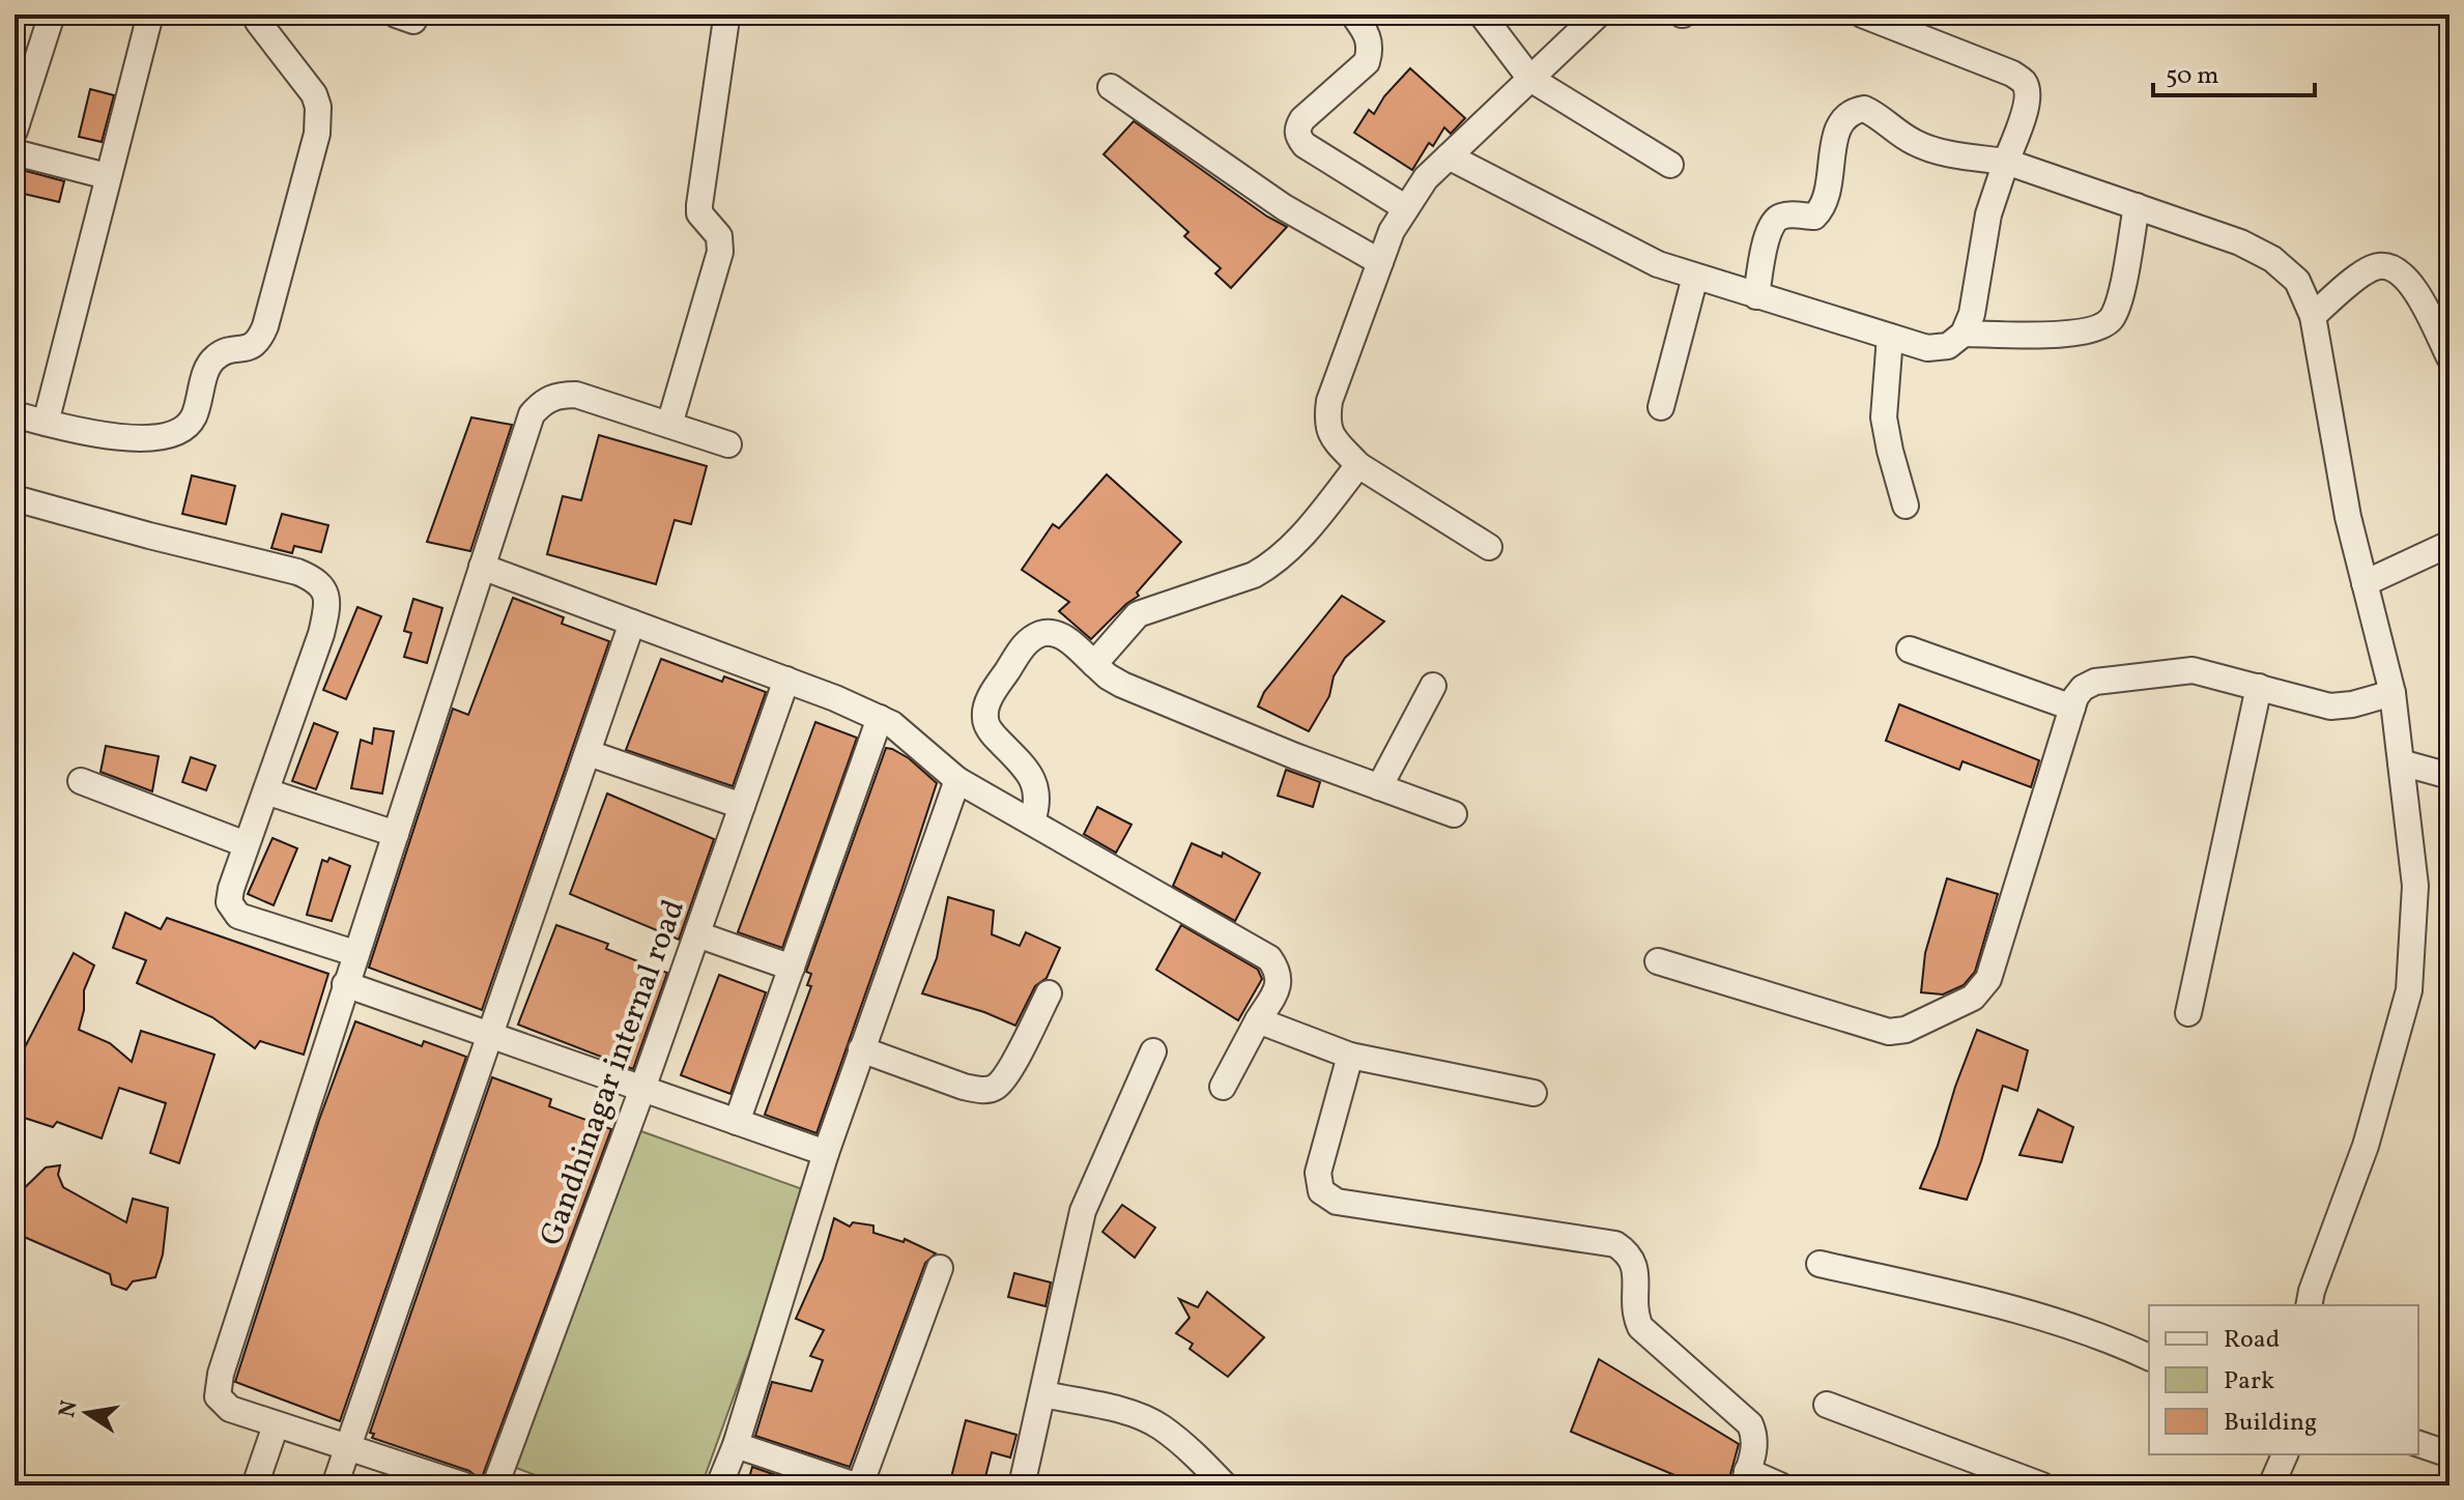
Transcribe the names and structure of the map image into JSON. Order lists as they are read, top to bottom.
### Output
{
  "streets": {
    "street": ["Gandhinagar internal road"]
  },
  "legend": ["Road", "Park", "Building"],
  "scale_bar": "50 m",
  "north": "left"
}
